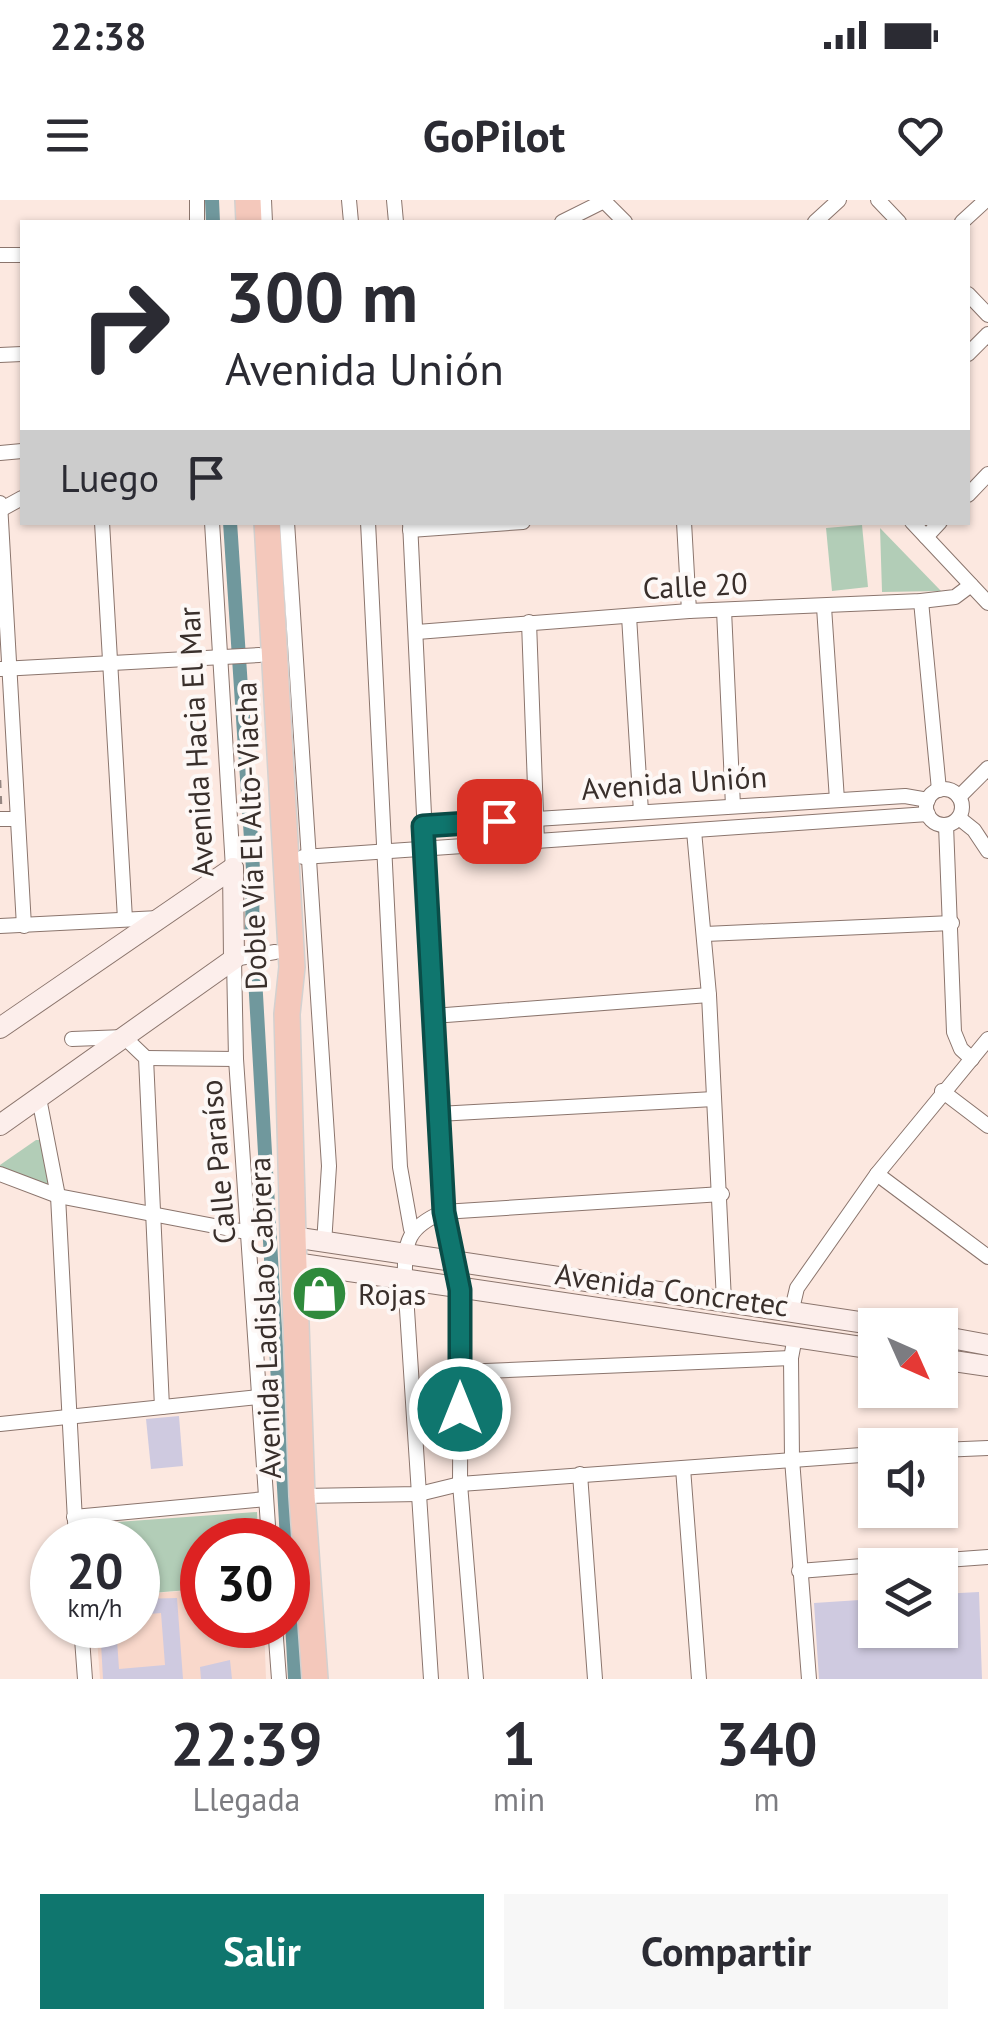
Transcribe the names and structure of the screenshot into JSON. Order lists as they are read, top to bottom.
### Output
{
  "streets": {
    "highway": ["Doble Vía El Alto-Viacha", "Avenida Ladislao Cabrera"],
    "street": [
      "Calle 20",
      "Avenida Hacia El Mar",
      "Avenida Unión",
      "Calle Paraíso",
      "Avenida Concretec"
    ]
  },
  "crossings": [
    ["Avenida Hacia El Mar", "Doble Vía El Alto-Viacha"],
    ["Avenida Hacia El Mar", "Calle Paraíso"],
    ["Doble Vía El Alto-Viacha", "Calle Paraíso"],
    ["Doble Vía El Alto-Viacha", "Avenida Ladislao Cabrera"],
    ["Avenida Concretec", "Avenida Ladislao Cabrera"]
  ],
  "places": {
    "shop": ["Rojas"]
  },
  "north": "bottom right",
  "page": {
    "status": "22:38",
    "header": "GoPilot",
    "turn": ["300 m", "Avenida Unión"],
    "then": "Luego",
    "speed": "20 km/h",
    "limit": "30",
    "eta": [
      "22:39",
      "Llegada",
      "1",
      "min",
      "340",
      "m"
    ],
    "buttons": ["Salir", "Compartir"]
  }
}
